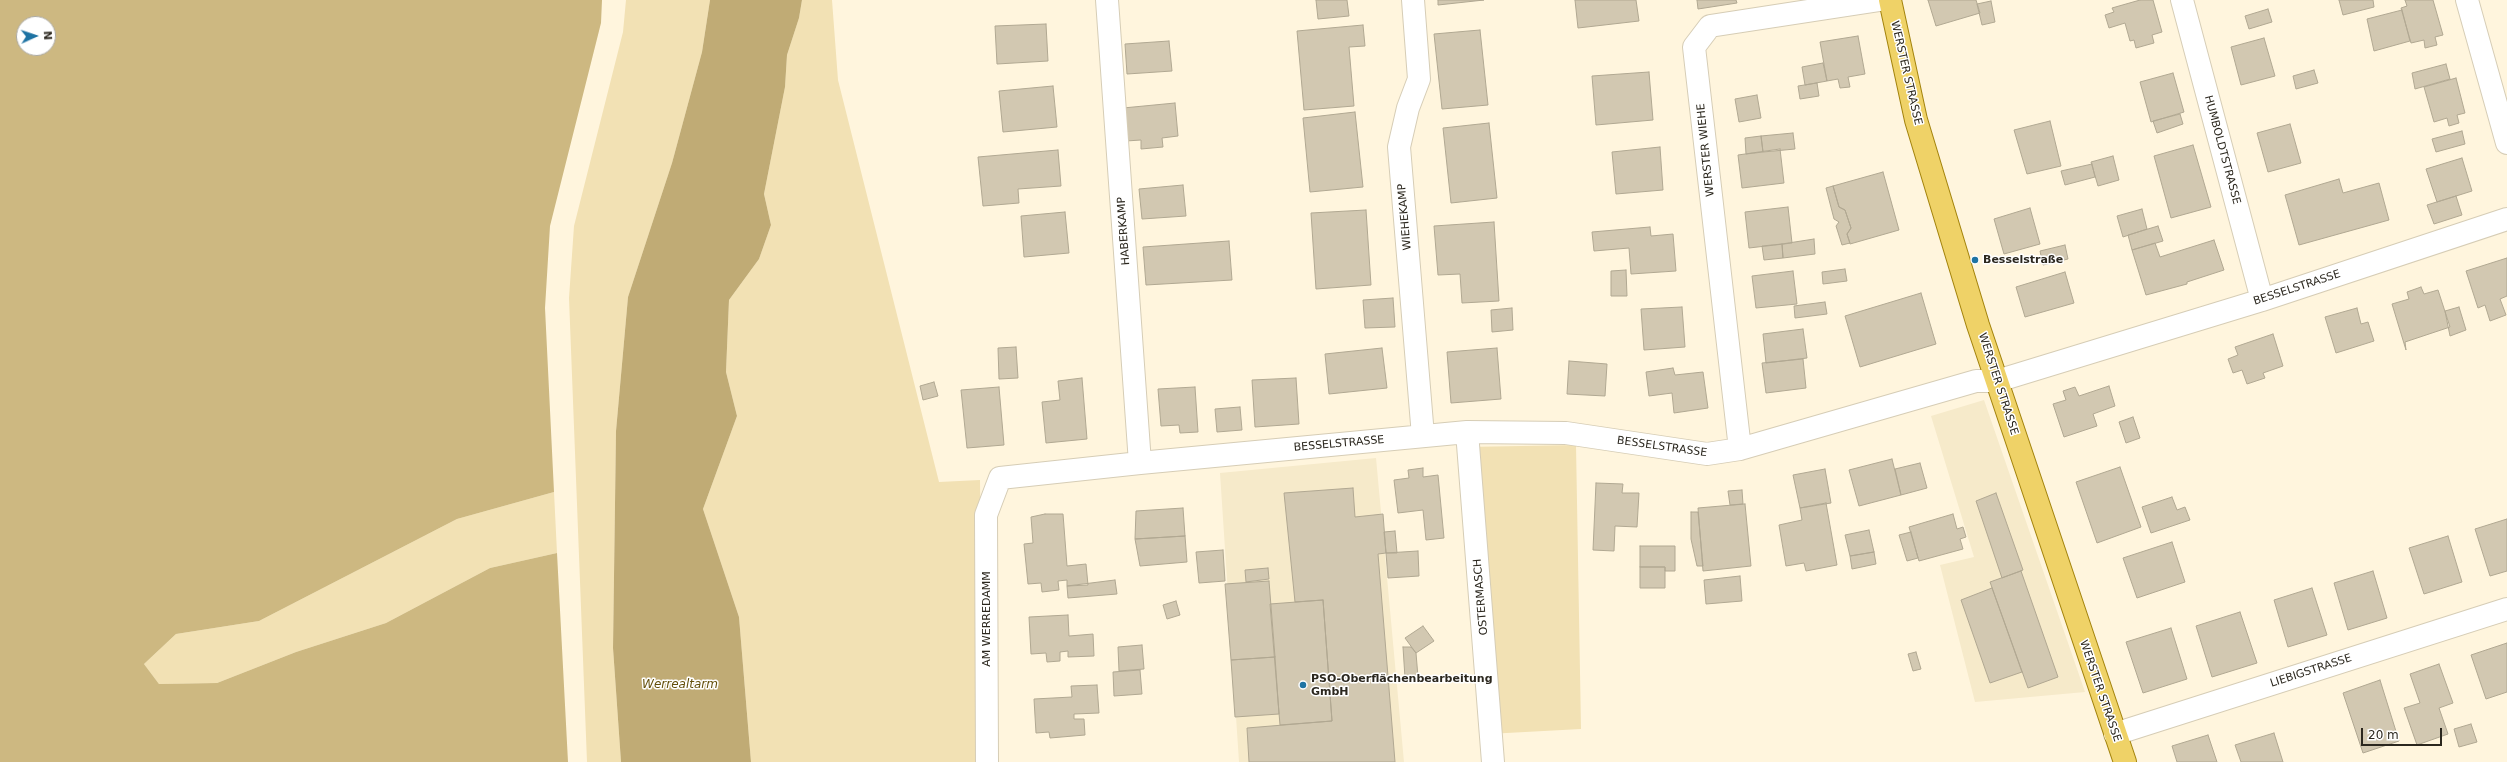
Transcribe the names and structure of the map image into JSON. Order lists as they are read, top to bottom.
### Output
{
  "streets": {
    "main road": ["WERSTER STRASSE"],
    "street": [
      "WERSTER WIEHE",
      "HUMBOLDTSTRASSE",
      "WIEHEKAMP",
      "HABERKAMP",
      "BESSELSTRASSE",
      "OSTERMASCH",
      "AM WERREDAMM",
      "LIEBIGSTRASSE"
    ]
  },
  "crossings": [
    ["WERSTER STRASSE", "BESSELSTRASSE"],
    ["WERSTER STRASSE", "LIEBIGSTRASSE"],
    ["WERSTER WIEHE", "BESSELSTRASSE"],
    ["HUMBOLDTSTRASSE", "BESSELSTRASSE"],
    ["WIEHEKAMP", "BESSELSTRASSE"],
    ["HABERKAMP", "BESSELSTRASSE"],
    ["BESSELSTRASSE", "OSTERMASCH"],
    ["BESSELSTRASSE", "AM WERREDAMM"]
  ],
  "water": ["Werrealtarm"],
  "places": ["Besselstraße", "PSO-Oberflächenbearbeitung GmbH"],
  "scale_bar": "20 m",
  "north": "right"
}
